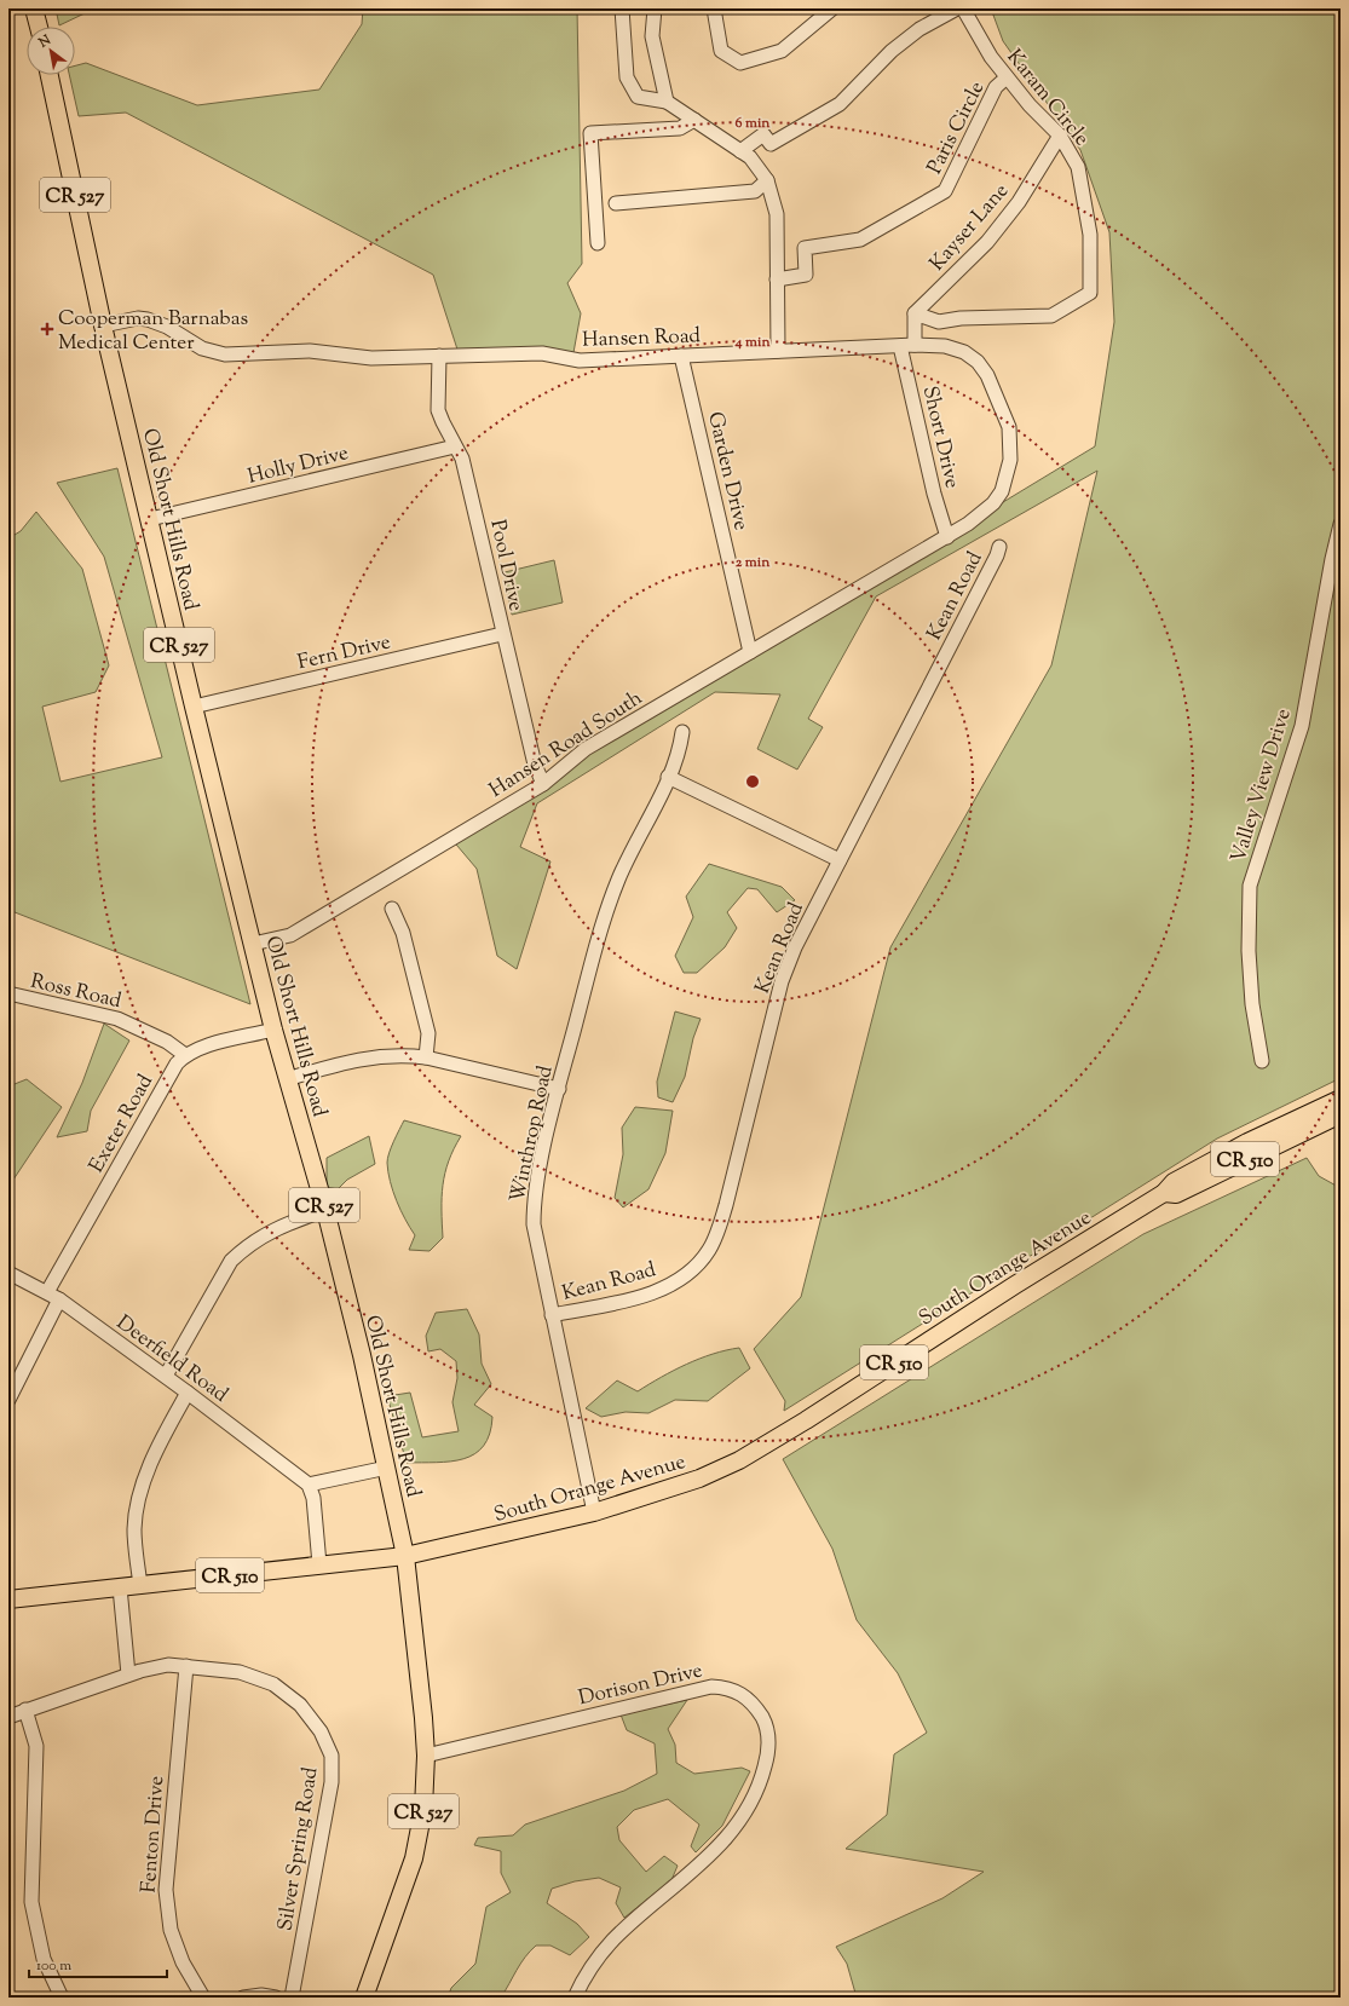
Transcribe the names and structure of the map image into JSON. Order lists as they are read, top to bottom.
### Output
{
  "streets": {
    "main road": [
      "CR 527",
      "Old Short Hills Road",
      "CR 510",
      "South Orange Avenue"
    ],
    "street": [
      "Karam Circle",
      "Paris Circle",
      "Kayser Lane",
      "Hansen Road",
      "Short Drive",
      "Holly Drive",
      "Garden Drive",
      "Pool Drive",
      "Kean Road",
      "Fern Drive",
      "Hansen Road South",
      "Valley View Drive",
      "Ross Road",
      "Exeter Road",
      "Winthrop Road",
      "Deerfield Road",
      "Dorison Drive",
      "Fenton Drive",
      "Silver Spring Road"
    ]
  },
  "crossings": [
    ["Karam Circle", "Paris Circle"],
    ["Karam Circle", "Kayser Lane"],
    ["Hansen Road", "Short Drive"],
    ["Hansen Road", "Garden Drive"],
    ["Hansen Road", "Old Short Hills Road"],
    ["Hansen Road", "Pool Drive"],
    ["Hansen Road", "Hansen Road South"],
    ["Short Drive", "Hansen Road South"],
    ["Holly Drive", "Old Short Hills Road"],
    ["Holly Drive", "Pool Drive"],
    ["Garden Drive", "Hansen Road South"],
    ["Old Short Hills Road", "Fern Drive"],
    ["Old Short Hills Road", "Hansen Road South"],
    ["Old Short Hills Road", "South Orange Avenue"],
    ["Old Short Hills Road", "Dorison Drive"],
    ["Pool Drive", "Fern Drive"],
    ["Pool Drive", "Hansen Road South"],
    ["Kean Road", "Winthrop Road"],
    ["Ross Road", "Exeter Road"],
    ["Exeter Road", "Deerfield Road"],
    ["Winthrop Road", "South Orange Avenue"],
    ["Fenton Drive", "Silver Spring Road"]
  ],
  "places": {
    "health": ["Cooperman Barnabas Medical Center"]
  },
  "scale_bar": "100 m",
  "north": "top left",
  "rings": ["6 min", "4 min", "2 min"]
}
